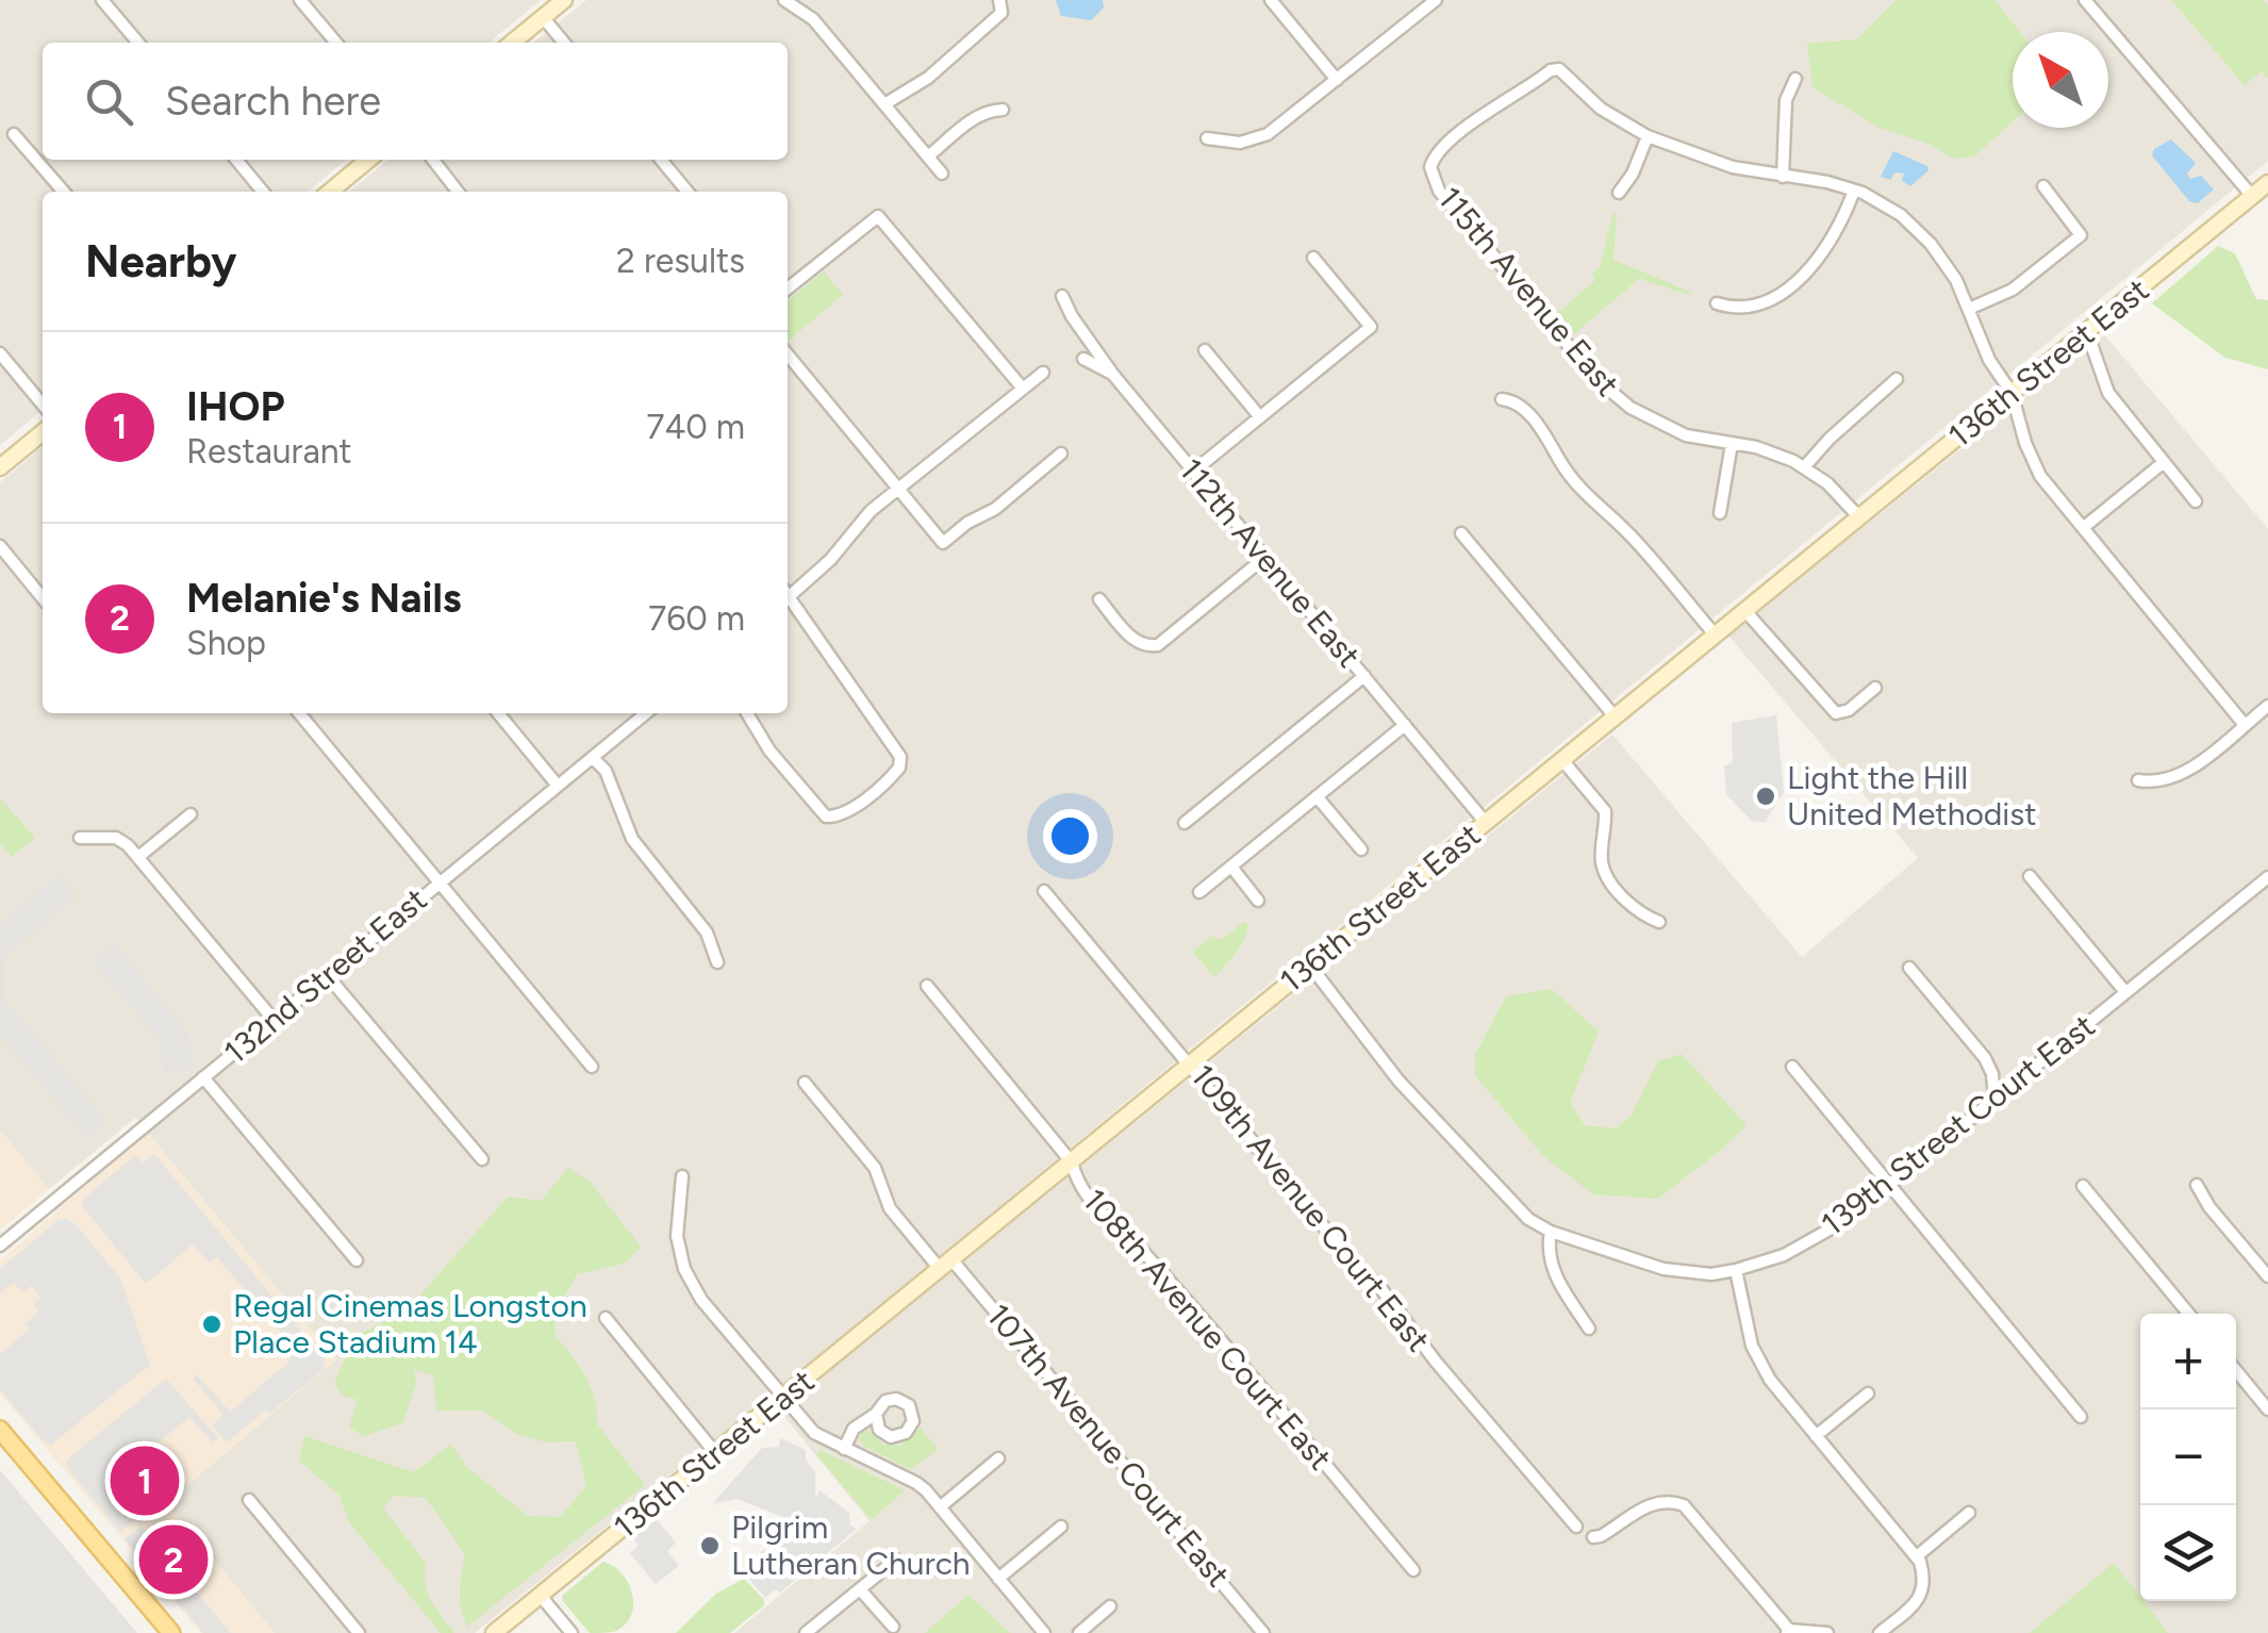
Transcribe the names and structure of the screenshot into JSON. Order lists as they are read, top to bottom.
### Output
{
  "streets": {
    "street": [
      "115th Avenue East",
      "136th Street East",
      "112th Avenue East",
      "132nd Street East",
      "139th Street Court East",
      "109th Avenue Court East",
      "108th Avenue Court East",
      "107th Avenue Court East"
    ]
  },
  "crossings": [
    ["115th Avenue East", "136th Street East"],
    ["136th Street East", "112th Avenue East"],
    ["136th Street East", "139th Street Court East"],
    ["136th Street East", "109th Avenue Court East"],
    ["136th Street East", "108th Avenue Court East"],
    ["136th Street East", "107th Avenue Court East"]
  ],
  "places": ["Light the Hill United Methodist", "Regal Cinemas Longston Place Stadium 14", "Pilgrim Lutheran Church"],
  "north": "top left",
  "page": {
    "search": "Search here",
    "heading": ["Nearby", "2 results"],
    "list": [
      {
        "mark": "1",
        "name": "IHOP",
        "note": "Restaurant",
        "value": "740 m"
      },
      {
        "mark": "2",
        "name": "Melanie's Nails",
        "note": "Shop",
        "value": "760 m"
      }
    ],
    "map_buttons": ["+", "−"],
    "pins": ["1", "2"]
  }
}
